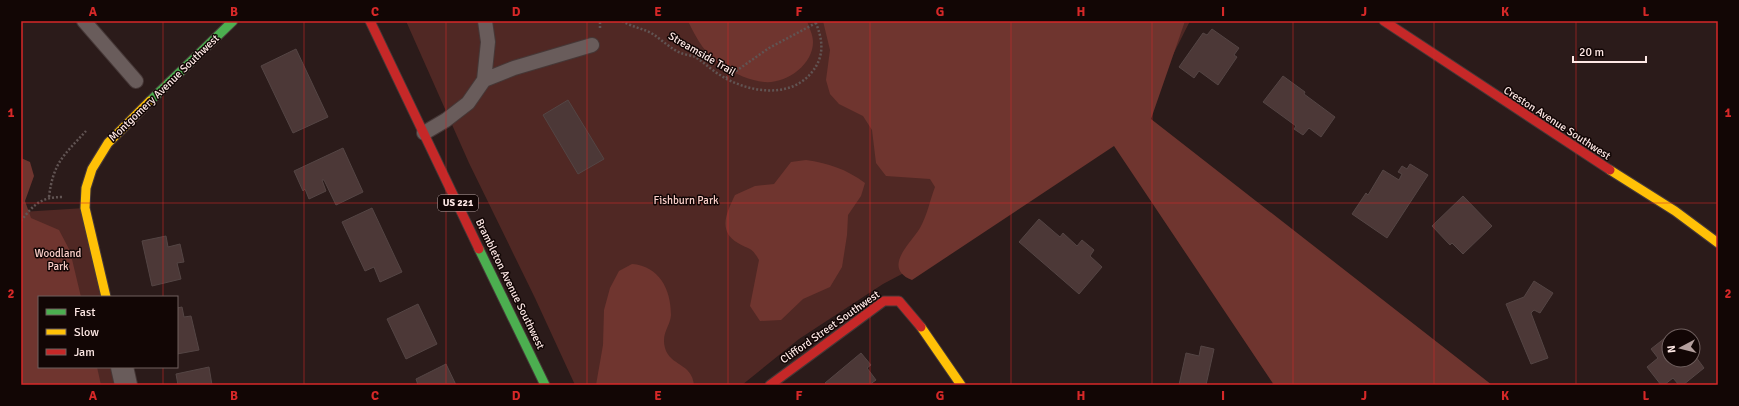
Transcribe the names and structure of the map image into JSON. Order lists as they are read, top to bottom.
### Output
{
  "streets": {
    "street": [
      "Montgomery Avenue Southwest",
      "Creston Avenue Southwest",
      "US 221",
      "Brambleton Avenue Southwest",
      "Clifford Street Southwest"
    ],
    "path": ["Streamside Trail"]
  },
  "parks": ["Fishburn Park", "Woodland Park"],
  "legend": ["Fast", "Slow", "Jam"],
  "scale_bar": "20 m",
  "north": "left",
  "grid": {
    "columns": [
      "A",
      "B",
      "C",
      "D",
      "E",
      "F",
      "G",
      "H",
      "I",
      "J",
      "K",
      "L"
    ],
    "rows": ["1", "2"]
  }
}
